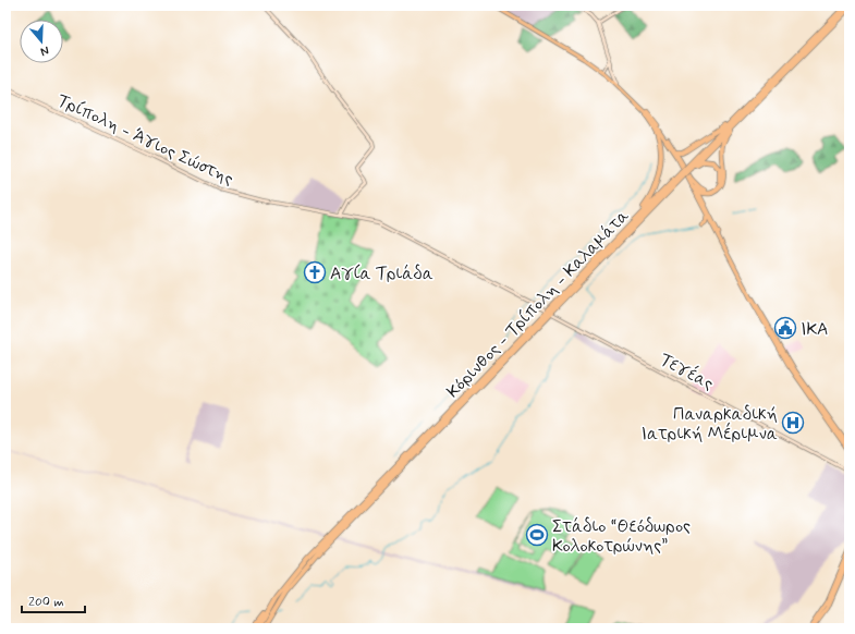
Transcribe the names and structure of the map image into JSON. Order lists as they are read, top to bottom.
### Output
{
  "streets": {
    "highway": ["Κόρινθος - Τρίπολη - Καλαμάτα"],
    "main road": ["Τρίπολη - Άγιος Σώστης", "Τεγέας"]
  },
  "places": {
    "church": ["Αγία Τριάδα"],
    "public building": ["ΙΚΑ"],
    "hospital": ["Παναρκαδική Ιατρική Μέριμνα"],
    "sports": ["Στάδιο “Θεόδωρος Κολοκοτρώνης”"]
  },
  "scale_bar": "200 m",
  "north": "bottom"
}
